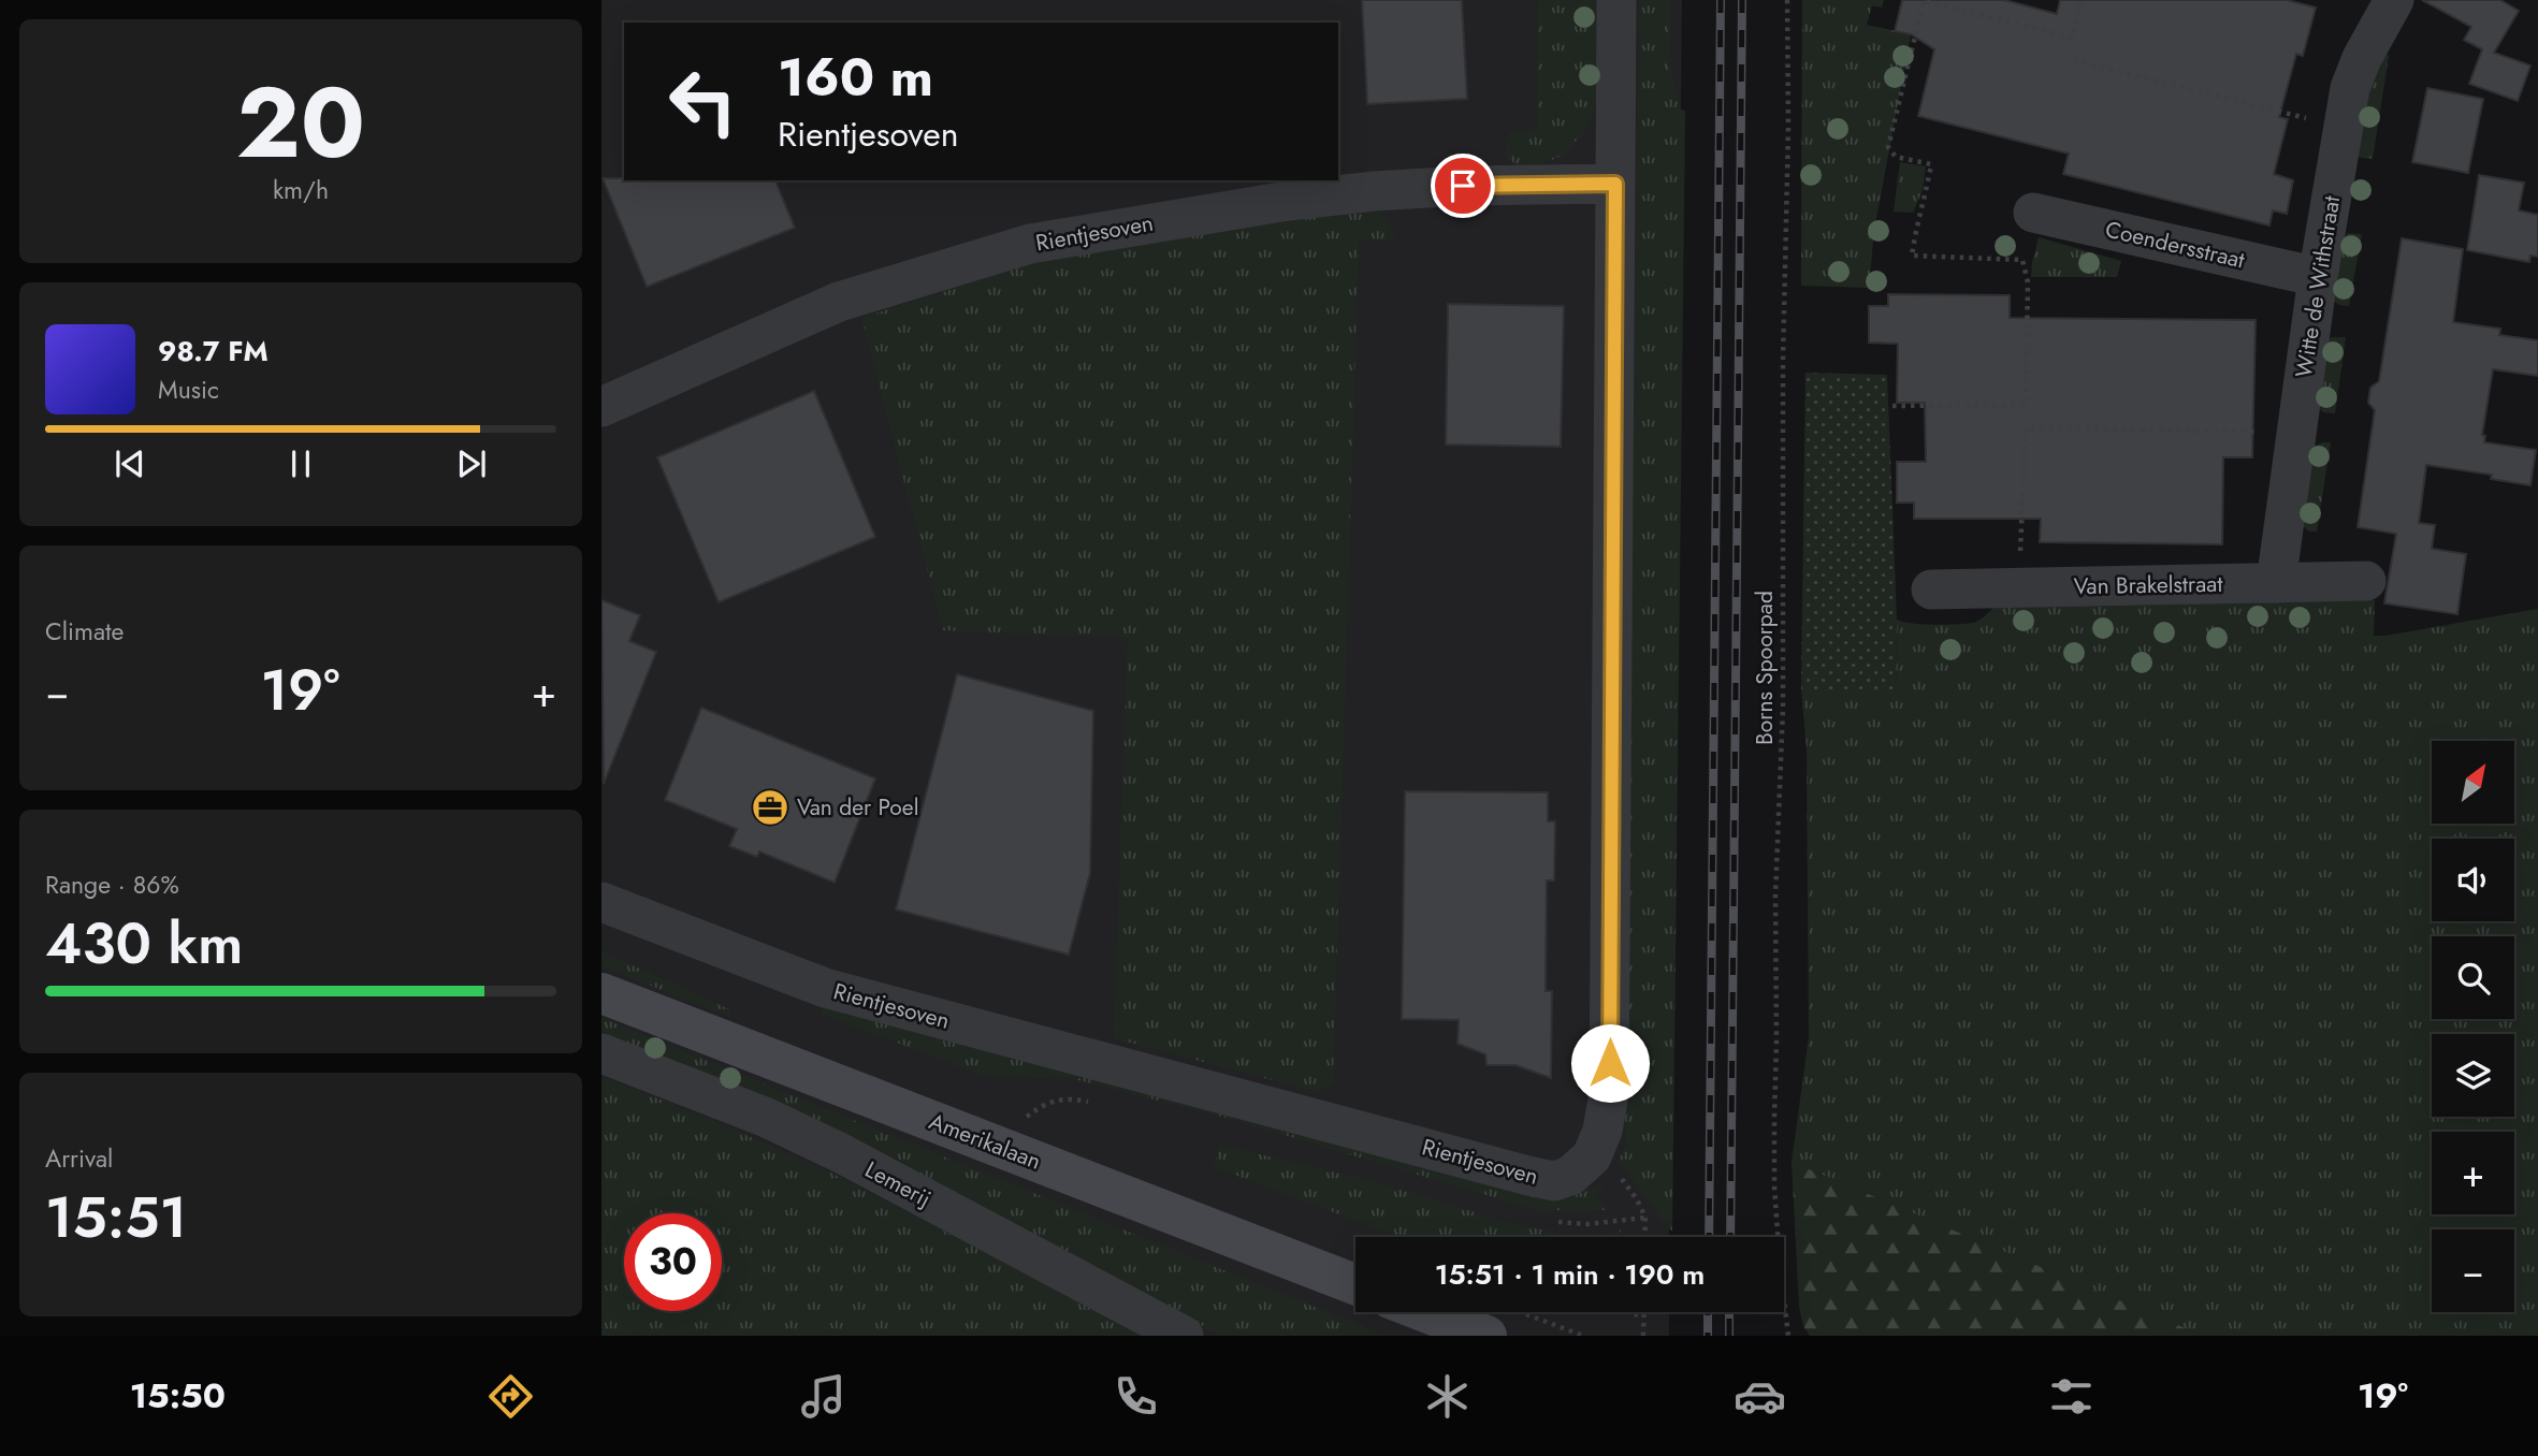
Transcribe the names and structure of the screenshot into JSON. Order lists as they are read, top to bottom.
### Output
{
  "streets": {
    "main road": ["Amerikalaan"],
    "street": [
      "Rientjesoven",
      "Coendersstraat",
      "Witte de Withstraat",
      "Van Brakelstraat",
      "Lemerij"
    ],
    "path": ["Borns Spoorpad"]
  },
  "crossings": [
    ["Coendersstraat", "Witte de Withstraat"],
    ["Witte de Withstraat", "Van Brakelstraat"]
  ],
  "places": {
    "office": ["Van der Poel"]
  },
  "north": "top right",
  "page": {
    "tile": [
      ["20", "km/h"],
      "Climate",
      ["Range · 86%", "430 km"],
      ["Arrival", "15:51"]
    ],
    "turn": ["160 m", "Rientjesoven"],
    "song": ["98.7 FM", "Music"],
    "heat": ["−", "19°", "+"],
    "map_buttons": ["+", "−"],
    "limit": "30",
    "trip": "15:51 · 1 min · 190 m",
    "tabs": ["15:50", "19°"]
  }
}
